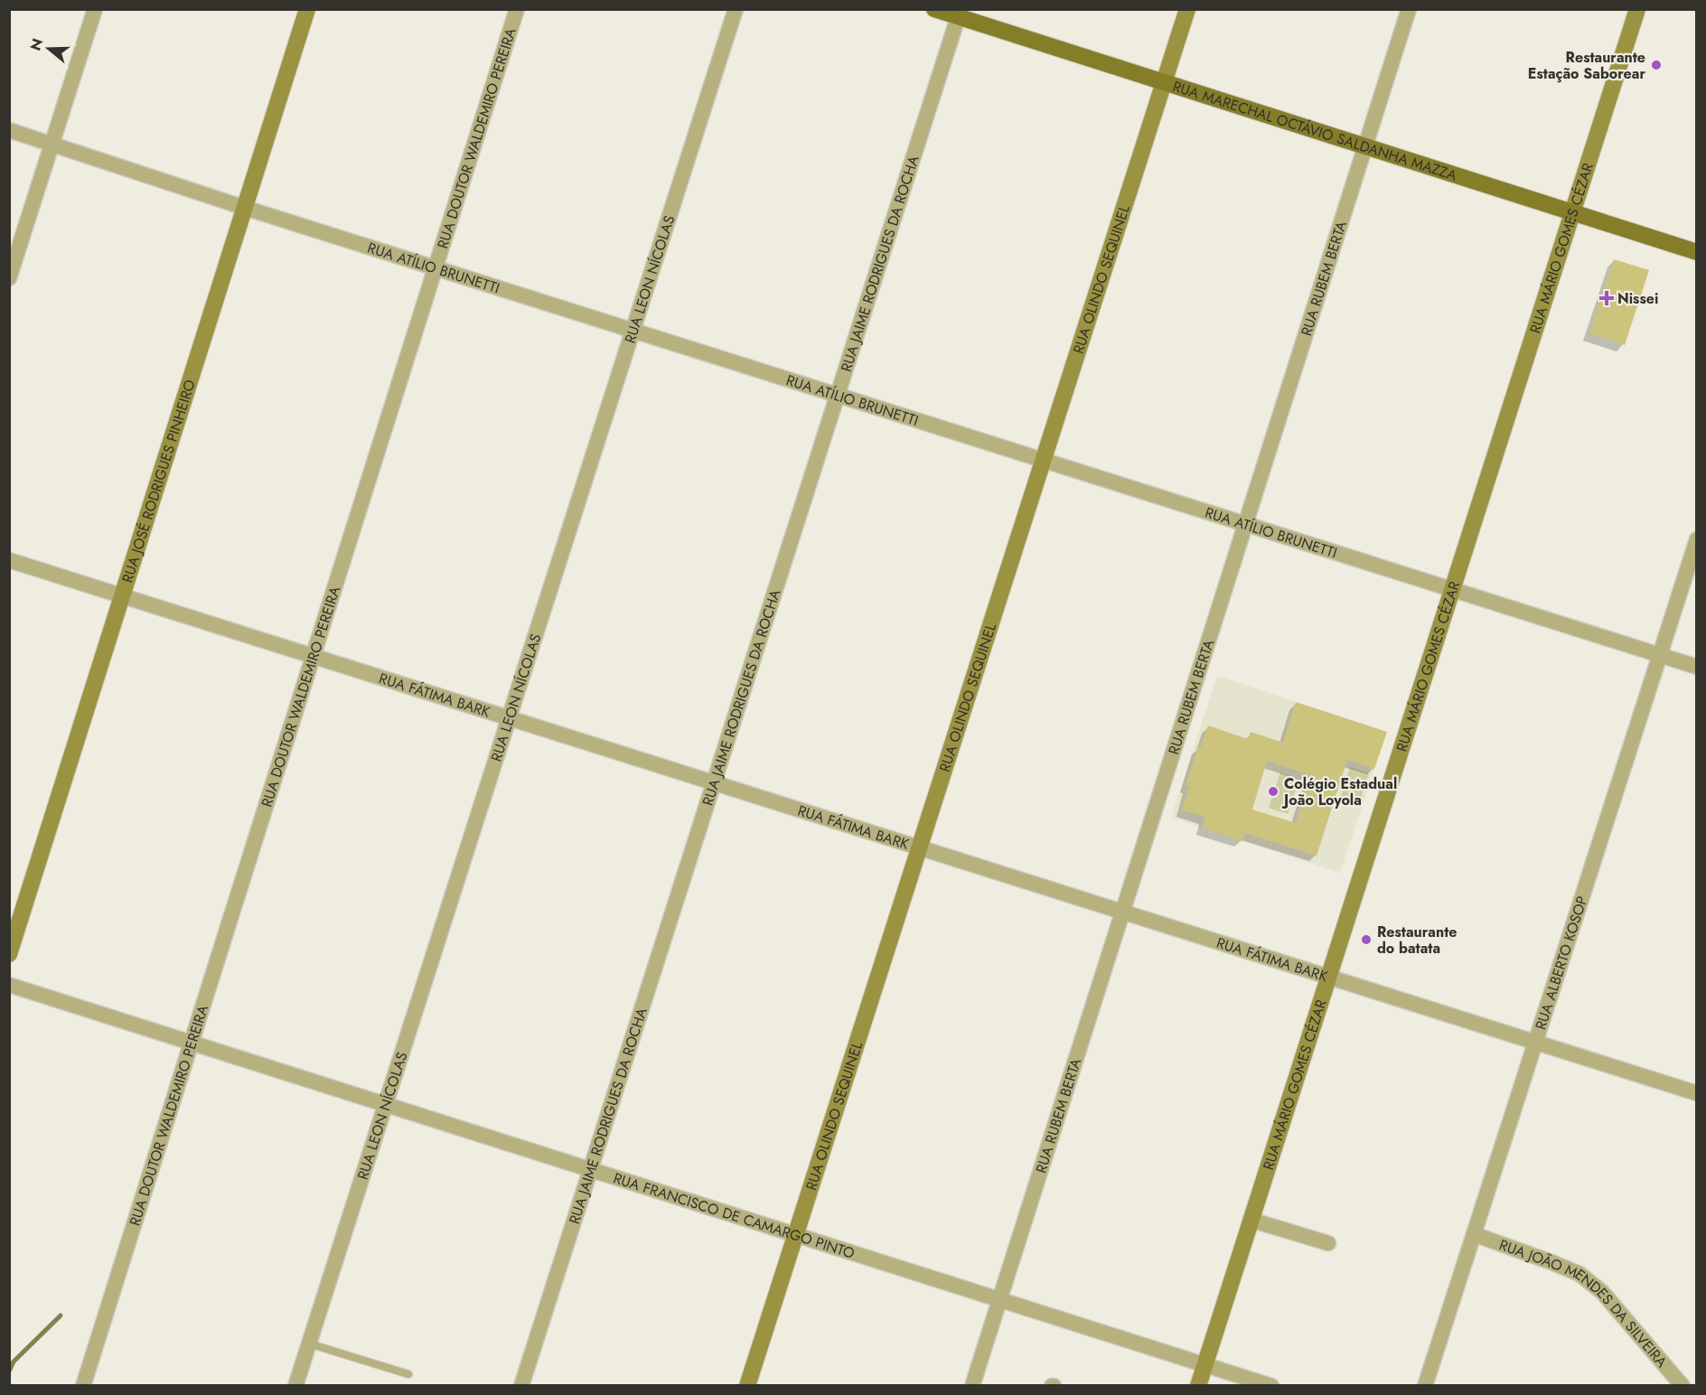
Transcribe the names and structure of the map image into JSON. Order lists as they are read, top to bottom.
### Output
{
  "streets": {
    "main road": ["RUA MARECHAL OCTÁVIO SALDANHA MAZZA"],
    "street": [
      "RUA DOUTOR WALDEMIRO PEREIRA",
      "RUA MÁRIO GOMES CÉZAR",
      "RUA JAIME RODRIGUES DA ROCHA",
      "RUA ATÍLIO BRUNETTI",
      "RUA LEON NÍCOLAS",
      "RUA OLINDO SEQUINEL",
      "RUA RUBEM BERTA",
      "RUA JOSÉ RODRIGUES PINHEIRO",
      "RUA FÁTIMA BARK",
      "RUA ALBERTO KOSOP",
      "RUA FRANCISCO DE CAMARGO PINTO",
      "RUA JOÃO MENDES DA SILVEIRA"
    ]
  },
  "crossings": [
    ["RUA MARECHAL OCTÁVIO SALDANHA MAZZA", "RUA MÁRIO GOMES CÉZAR"],
    ["RUA MARECHAL OCTÁVIO SALDANHA MAZZA", "RUA JAIME RODRIGUES DA ROCHA"],
    ["RUA MARECHAL OCTÁVIO SALDANHA MAZZA", "RUA OLINDO SEQUINEL"],
    ["RUA MARECHAL OCTÁVIO SALDANHA MAZZA", "RUA RUBEM BERTA"],
    ["RUA DOUTOR WALDEMIRO PEREIRA", "RUA ATÍLIO BRUNETTI"],
    ["RUA DOUTOR WALDEMIRO PEREIRA", "RUA FÁTIMA BARK"],
    ["RUA DOUTOR WALDEMIRO PEREIRA", "RUA FRANCISCO DE CAMARGO PINTO"],
    ["RUA MÁRIO GOMES CÉZAR", "RUA ATÍLIO BRUNETTI"],
    ["RUA MÁRIO GOMES CÉZAR", "RUA FÁTIMA BARK"],
    ["RUA MÁRIO GOMES CÉZAR", "RUA FRANCISCO DE CAMARGO PINTO"],
    ["RUA JAIME RODRIGUES DA ROCHA", "RUA ATÍLIO BRUNETTI"],
    ["RUA JAIME RODRIGUES DA ROCHA", "RUA FÁTIMA BARK"],
    ["RUA JAIME RODRIGUES DA ROCHA", "RUA FRANCISCO DE CAMARGO PINTO"],
    ["RUA ATÍLIO BRUNETTI", "RUA LEON NÍCOLAS"],
    ["RUA ATÍLIO BRUNETTI", "RUA OLINDO SEQUINEL"],
    ["RUA ATÍLIO BRUNETTI", "RUA RUBEM BERTA"],
    ["RUA ATÍLIO BRUNETTI", "RUA JOSÉ RODRIGUES PINHEIRO"],
    ["RUA ATÍLIO BRUNETTI", "RUA ALBERTO KOSOP"],
    ["RUA LEON NÍCOLAS", "RUA FÁTIMA BARK"],
    ["RUA LEON NÍCOLAS", "RUA FRANCISCO DE CAMARGO PINTO"],
    ["RUA OLINDO SEQUINEL", "RUA FÁTIMA BARK"],
    ["RUA OLINDO SEQUINEL", "RUA FRANCISCO DE CAMARGO PINTO"],
    ["RUA RUBEM BERTA", "RUA FÁTIMA BARK"],
    ["RUA RUBEM BERTA", "RUA FRANCISCO DE CAMARGO PINTO"],
    ["RUA JOSÉ RODRIGUES PINHEIRO", "RUA FÁTIMA BARK"],
    ["RUA FÁTIMA BARK", "RUA ALBERTO KOSOP"],
    ["RUA ALBERTO KOSOP", "RUA JOÃO MENDES DA SILVEIRA"]
  ],
  "places": {
    "other": ["Restaurante Estação Saborear", "Colégio Estadual João Loyola", "Restaurante do batata"],
    "health": ["Nissei"]
  },
  "north": "left"
}
